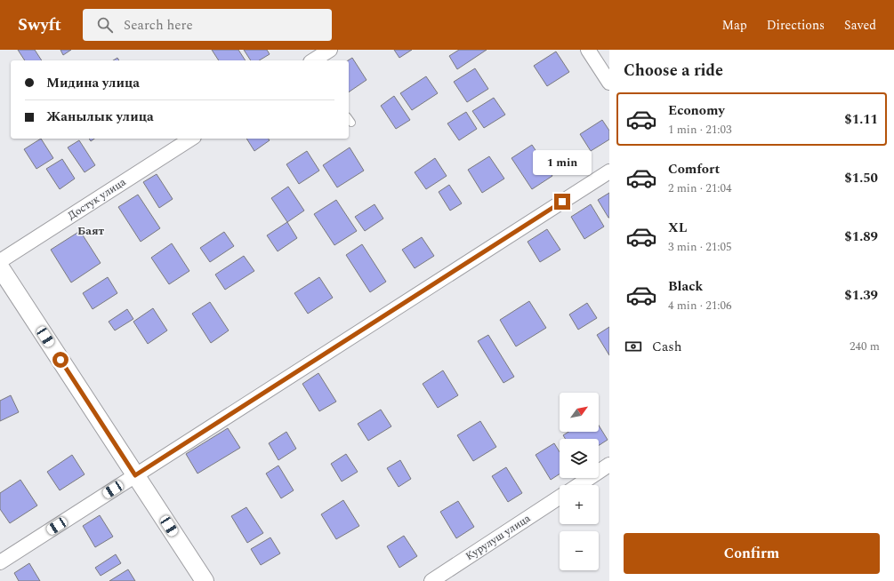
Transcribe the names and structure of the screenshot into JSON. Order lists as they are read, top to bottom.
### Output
{
  "streets": {
    "street": ["Достук улица", "Курулуш улица"]
  },
  "districts": ["Баят"],
  "north": "top right",
  "page": {
    "header": "Swyft",
    "search": "Search here",
    "nav": ["Map", "Directions", "Saved"],
    "heading": "Choose a ride",
    "banner": ["Мидина улица", "Жанылык улица"],
    "list": [
      {
        "name": "Economy",
        "note": "1 min · 21:03",
        "value": "$1.11"
      },
      {
        "name": "Comfort",
        "note": "2 min · 21:04",
        "value": "$1.50"
      },
      {
        "name": "XL",
        "note": "3 min · 21:05",
        "value": "$1.89"
      },
      {
        "name": "Black",
        "note": "4 min · 21:06",
        "value": "$1.39"
      }
    ],
    "bubble": "1 min",
    "pay": ["Cash", "240 m"],
    "map_buttons": ["+", "−"],
    "buttons": "Confirm"
  }
}
